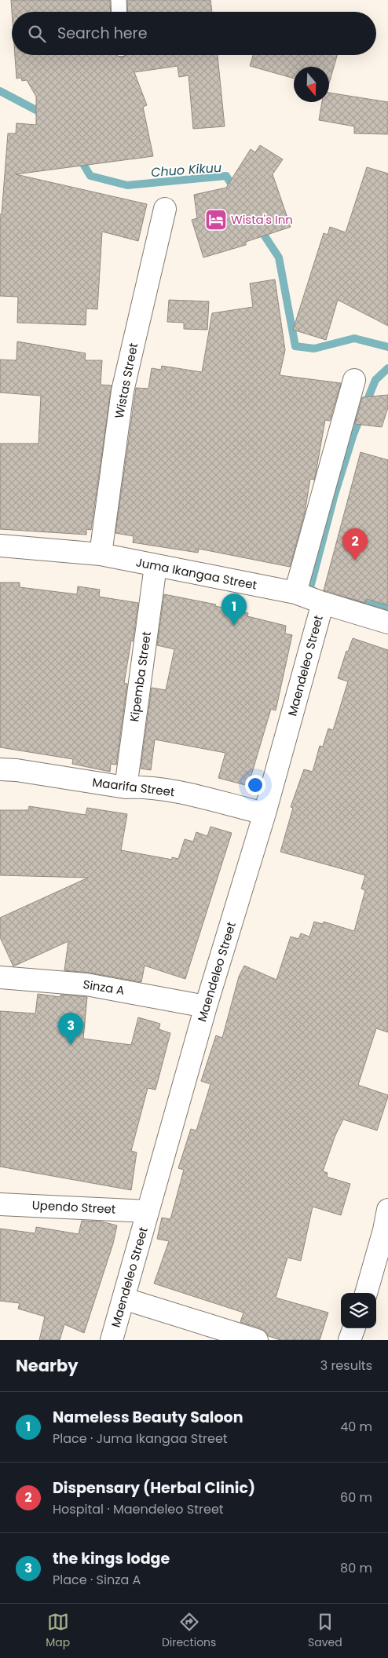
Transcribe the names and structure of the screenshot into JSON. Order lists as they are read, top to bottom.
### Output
{
  "streets": {
    "street": [
      "Wistas Street",
      "Juma Ikangaa Street",
      "Maendeleo Street",
      "Kipemba Street",
      "Maarifa Street",
      "Sinza A",
      "Upendo Street"
    ]
  },
  "crossings": [
    ["Wistas Street", "Juma Ikangaa Street"],
    ["Juma Ikangaa Street", "Maendeleo Street"],
    ["Juma Ikangaa Street", "Kipemba Street"],
    ["Maendeleo Street", "Maarifa Street"],
    ["Maendeleo Street", "Sinza A"],
    ["Maendeleo Street", "Upendo Street"],
    ["Kipemba Street", "Maarifa Street"]
  ],
  "water": ["Chuo Kikuu"],
  "places": {
    "hotel": ["Wista's Inn"]
  },
  "north": "bottom",
  "page": {
    "search": "Search here",
    "pins": ["2", "1", "3"],
    "heading": ["Nearby", "3 results"],
    "list": [
      {
        "mark": "1",
        "name": "Nameless Beauty Saloon",
        "note": "Place · Juma Ikangaa Street",
        "value": "40 m"
      },
      {
        "mark": "2",
        "name": "Dispensary (Herbal Clinic)",
        "note": "Hospital · Maendeleo Street",
        "value": "60 m"
      },
      {
        "mark": "3",
        "name": "the kings lodge",
        "note": "Place · Sinza A",
        "value": "80 m"
      }
    ],
    "nav": ["Map", "Directions", "Saved"]
  }
}
